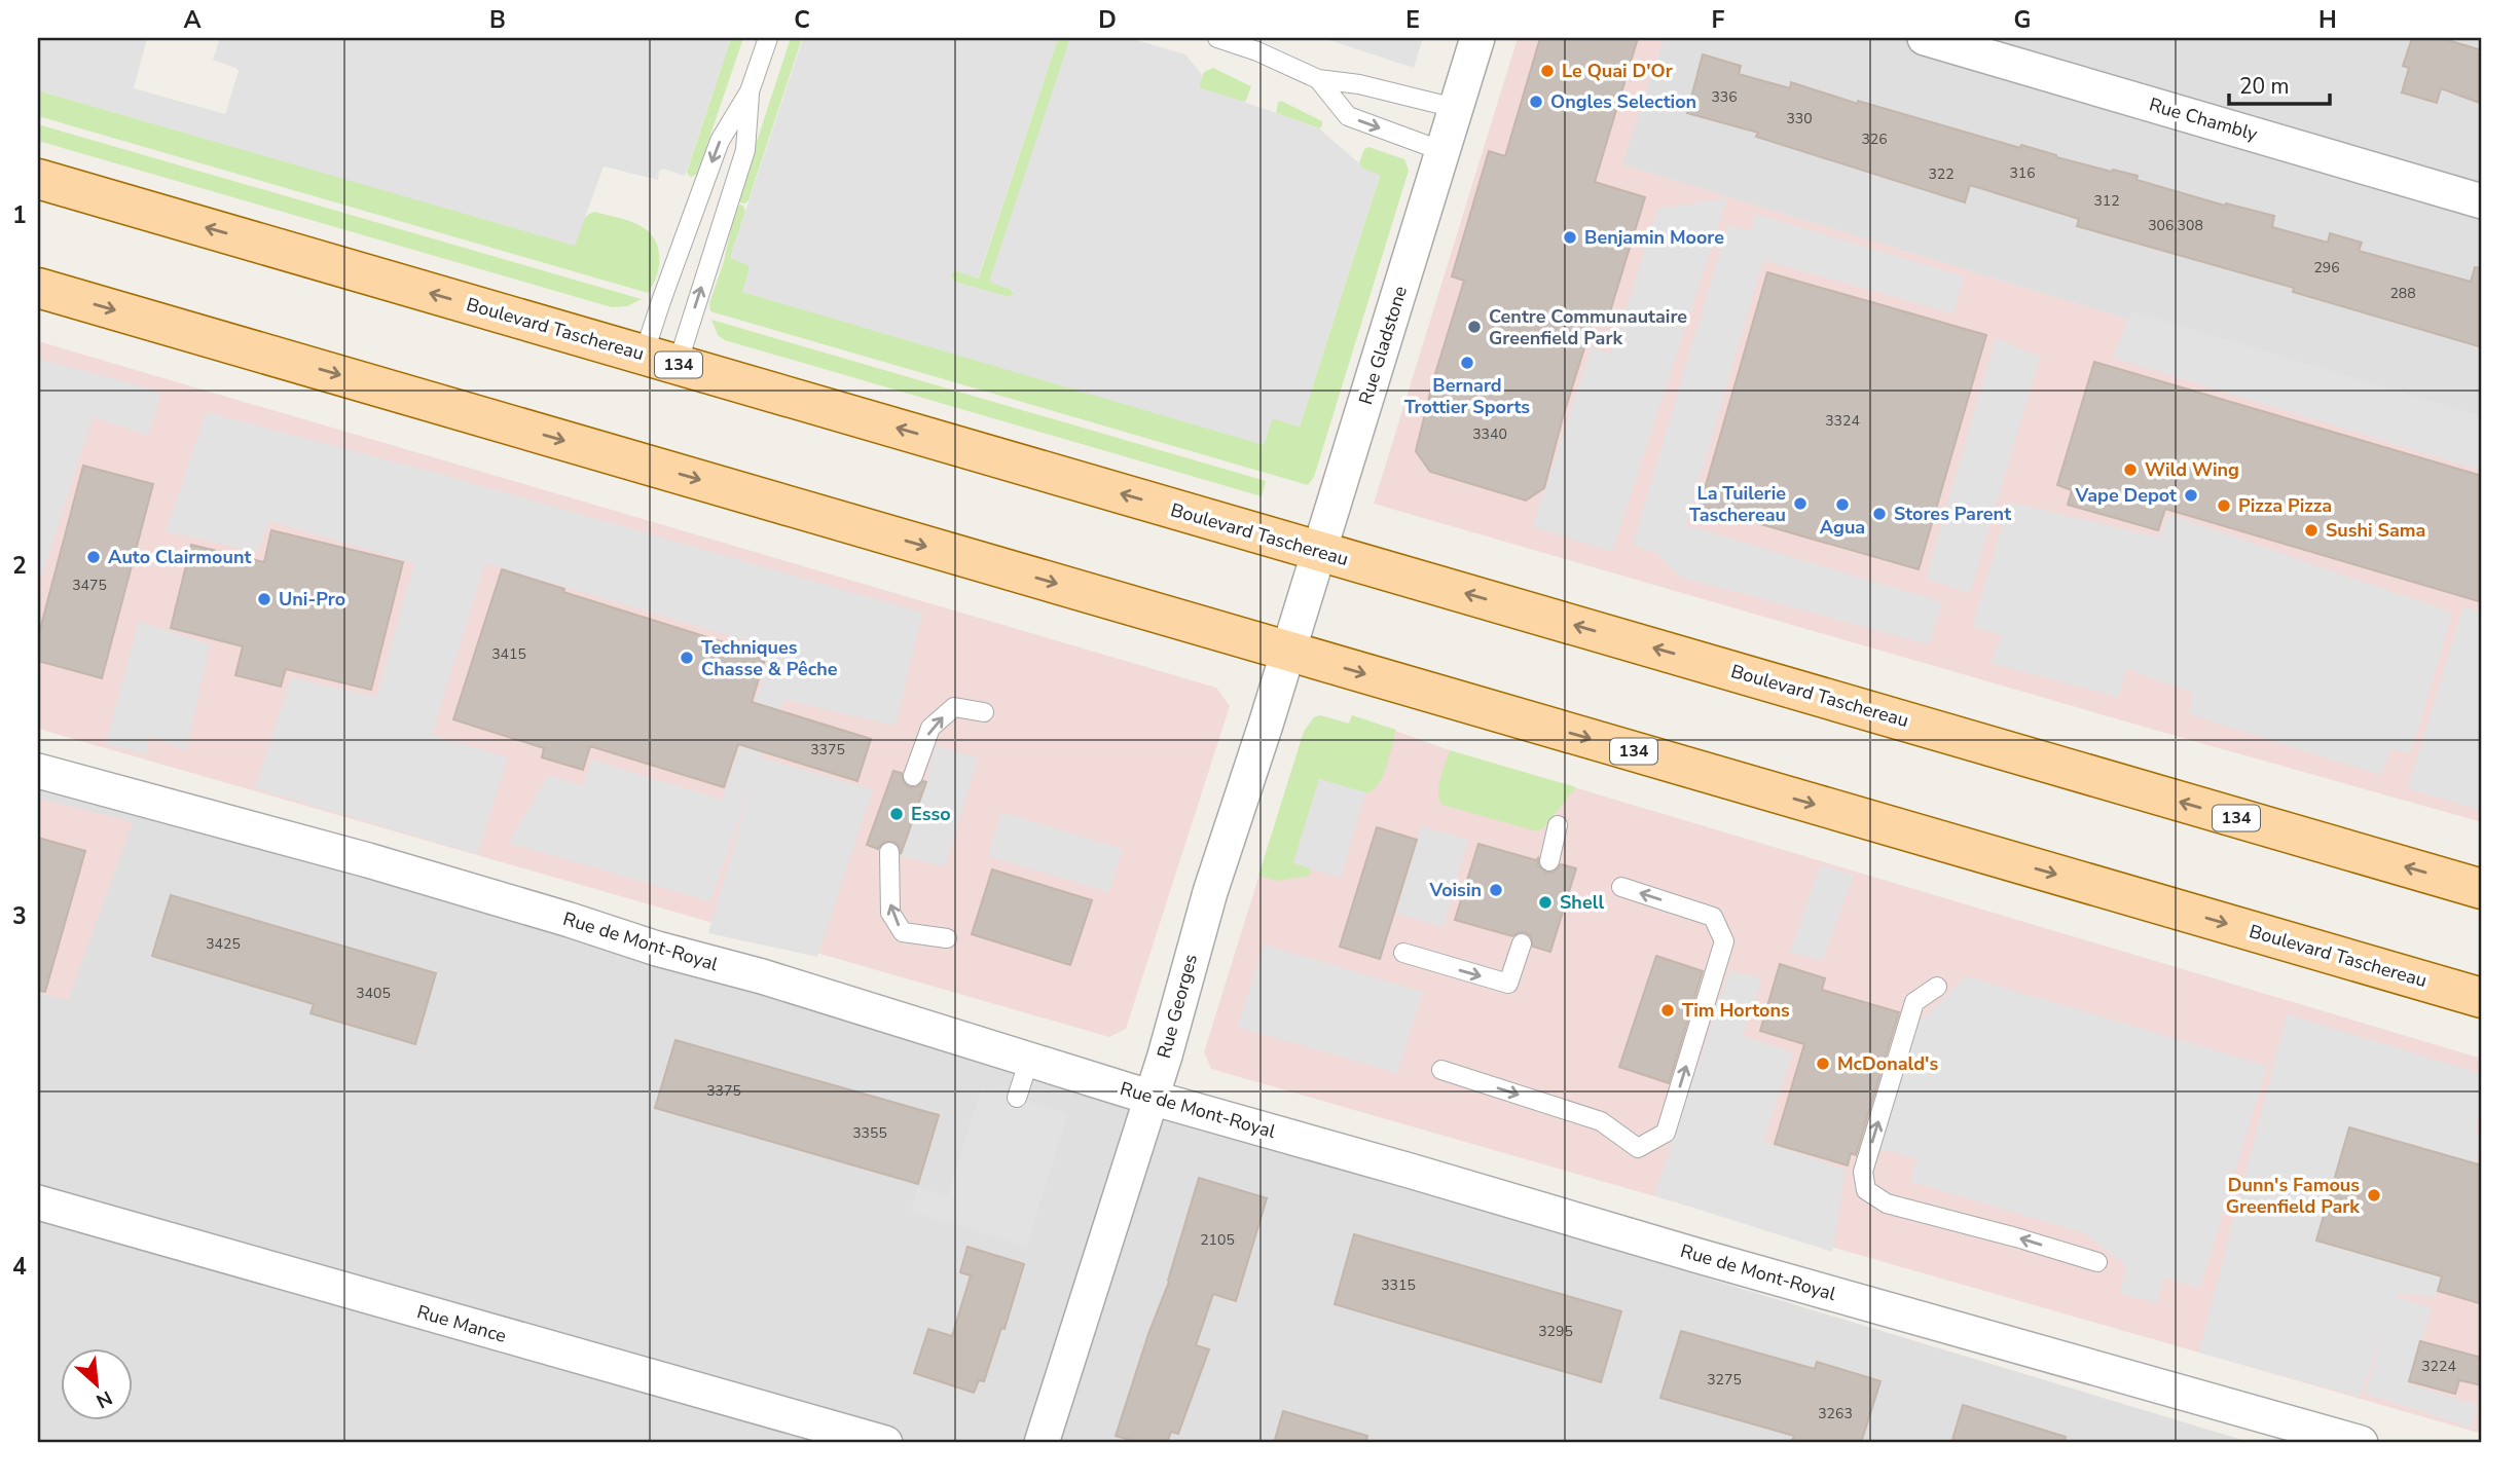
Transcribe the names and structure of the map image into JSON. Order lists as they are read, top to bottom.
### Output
{
  "streets": {
    "main road": ["Boulevard Taschereau", "134"],
    "street": [
      "Rue Chambly",
      "Rue Gladstone",
      "Rue de Mont-Royal",
      "Rue Georges",
      "Rue Mance"
    ]
  },
  "crossings": [
    ["Boulevard Taschereau", "Rue Gladstone"],
    ["Boulevard Taschereau", "Rue Georges"],
    ["Rue Gladstone", "Rue Georges"],
    ["Rue de Mont-Royal", "Rue Georges"]
  ],
  "places": [
    "Le Quai D'Or",
    "Ongles Selection",
    "Benjamin Moore",
    "Centre Communautaire Greenfield Park",
    "Bernard Trottier Sports",
    "Wild Wing",
    "Vape Depot",
    "La Tuilerie Taschereau",
    "Agua",
    "Pizza Pizza",
    "Stores Parent",
    "Sushi Sama",
    "Auto Clairmount",
    "Uni-Pro",
    "Techniques Chasse & Pêche",
    "Esso",
    "Voisin",
    "Shell",
    "Tim Hortons",
    "McDonald's",
    "Dunn's Famous Greenfield Park"
  ],
  "house_numbers": [
    "336",
    "330",
    "326",
    "316",
    "322",
    "312",
    "306,308",
    "296",
    "288",
    "3324",
    "3340",
    "3475",
    "3415",
    "3375",
    "3425",
    "3405",
    "3375",
    "3355",
    "2105",
    "3315",
    "3295",
    "3224",
    "3275",
    "3263"
  ],
  "scale_bar": "20 m",
  "north": "bottom right",
  "grid": {
    "columns": [
      "A",
      "B",
      "C",
      "D",
      "E",
      "F",
      "G",
      "H"
    ],
    "rows": [
      "1",
      "2",
      "3",
      "4"
    ]
  }
}
